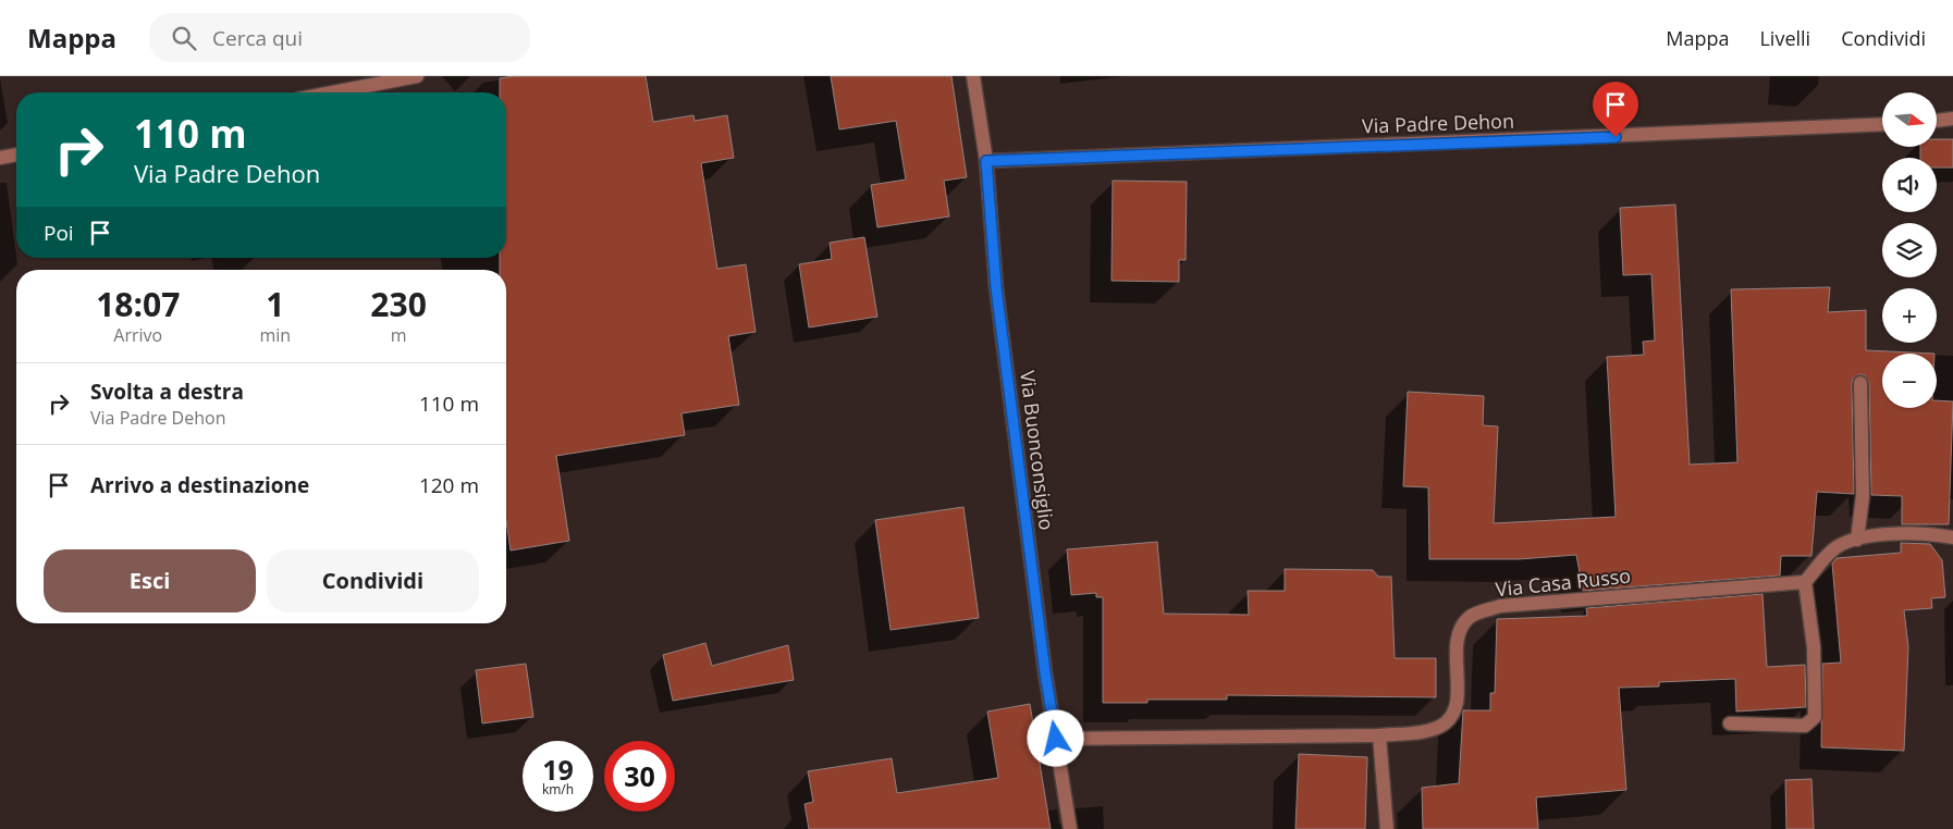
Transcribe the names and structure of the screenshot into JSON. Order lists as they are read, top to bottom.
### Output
{
  "streets": {
    "street": ["Via Padre Dehon", "Via Buonconsiglio", "Via Casa Russo"]
  },
  "crossings": [
    ["Via Padre Dehon", "Via Buonconsiglio"],
    ["Via Buonconsiglio", "Via Casa Russo"]
  ],
  "north": "right",
  "page": {
    "header": "Mappa",
    "search": "Cerca qui",
    "nav": ["Mappa", "Livelli", "Condividi"],
    "map_buttons": ["+", "−"],
    "turn": ["110 m", "Via Padre Dehon"],
    "then": "Poi",
    "eta": [
      "18:07",
      "Arrivo",
      "1",
      "min",
      "230",
      "m"
    ],
    "list": [
      {
        "name": "Svolta a destra",
        "note": "Via Padre Dehon",
        "value": "110 m"
      },
      {
        "name": "Arrivo a destinazione",
        "value": "120 m"
      }
    ],
    "buttons": ["Esci", "Condividi"],
    "speed": "19 km/h",
    "limit": "30"
  }
}
